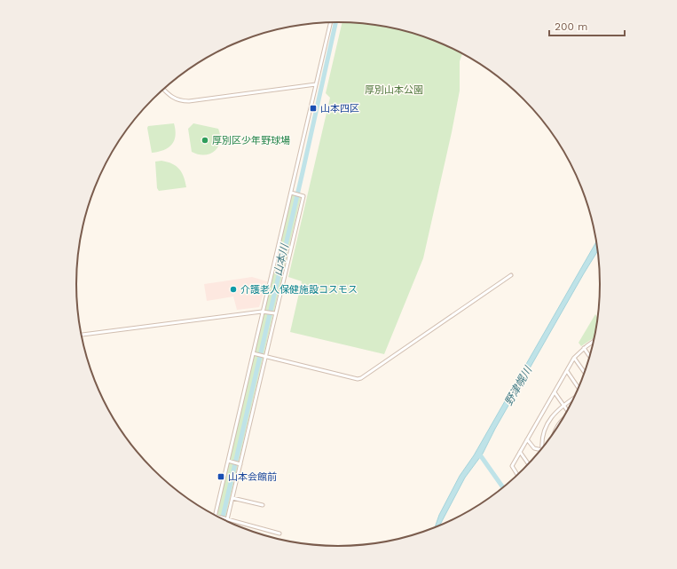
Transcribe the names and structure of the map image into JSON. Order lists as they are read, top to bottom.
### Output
{
  "water": ["山本川", "野津幌川"],
  "parks": ["厚別山本公園"],
  "places": {
    "transit": ["山本四区", "山本会館前"],
    "other": ["厚別区少年野球場", "介護老人保健施設コスモス"]
  },
  "scale_bar": "200 m"
}
